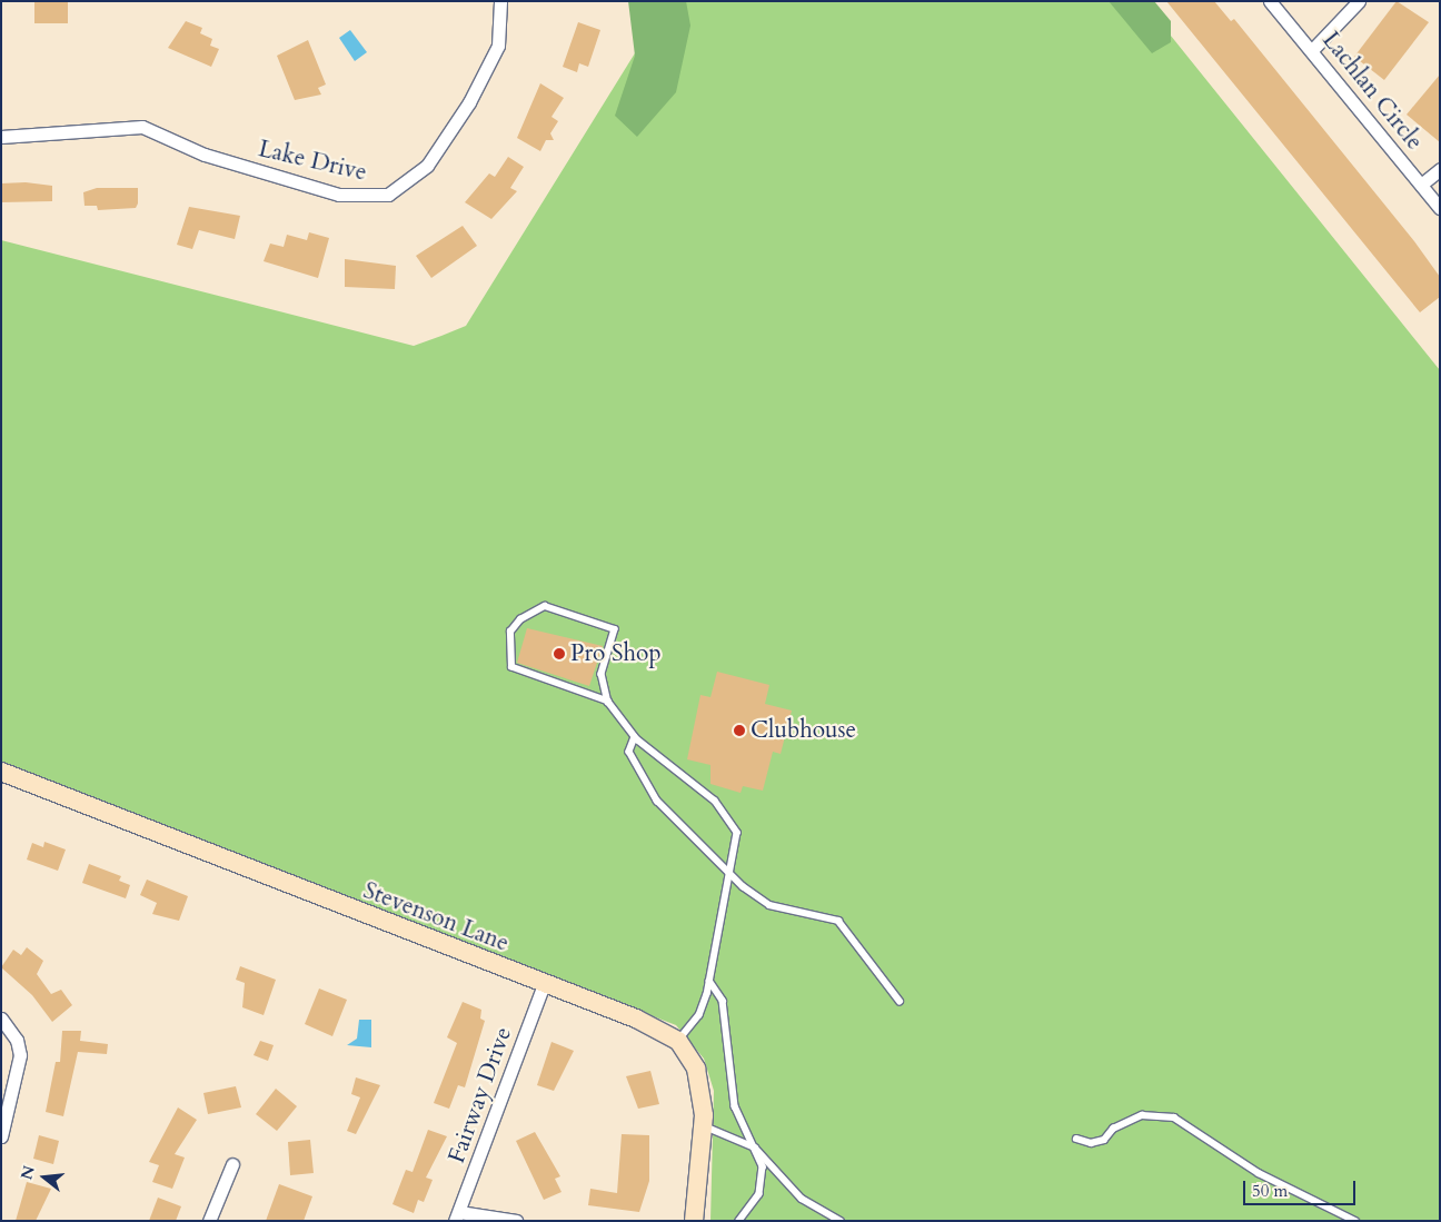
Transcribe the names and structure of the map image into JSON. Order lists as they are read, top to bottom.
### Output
{
  "streets": {
    "street": [
      "Lachlan Circle",
      "Lake Drive",
      "Stevenson Lane",
      "Fairway Drive"
    ]
  },
  "crossings": [
    ["Stevenson Lane", "Fairway Drive"]
  ],
  "places": ["Pro Shop", "Clubhouse"],
  "scale_bar": "50 m",
  "north": "left"
}
